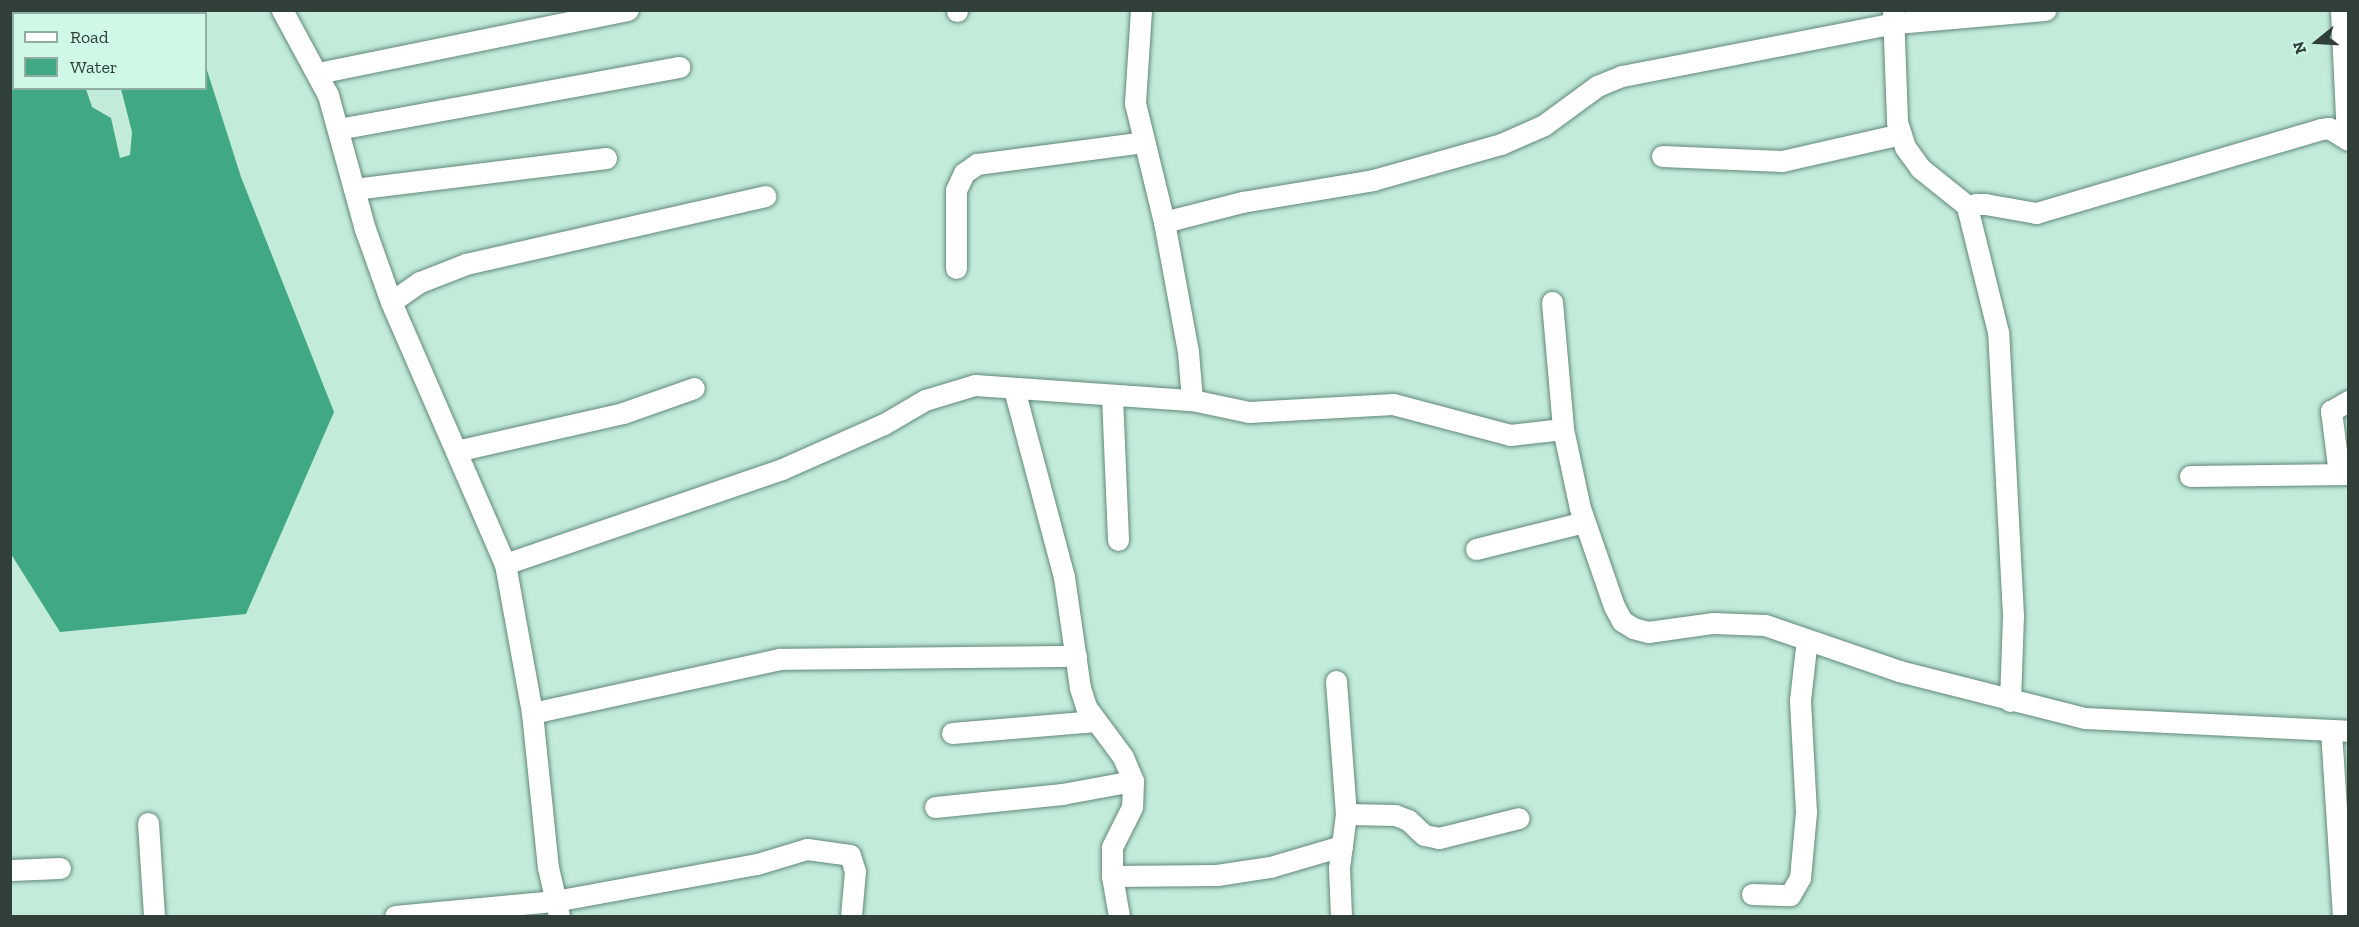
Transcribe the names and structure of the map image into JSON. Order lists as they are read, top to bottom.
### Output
{
  "legend": ["Road", "Water"],
  "north": "left"
}
